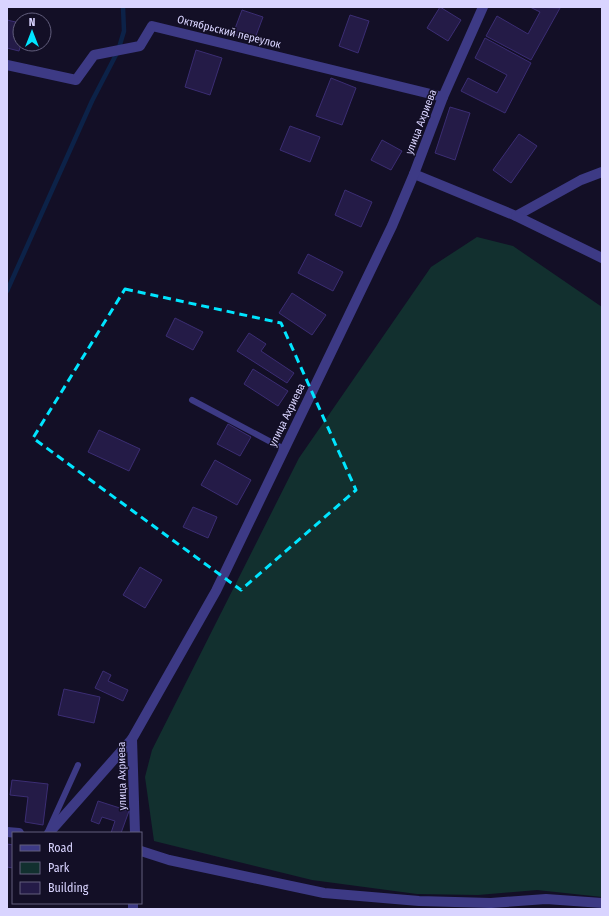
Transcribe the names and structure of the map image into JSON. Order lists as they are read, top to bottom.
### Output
{
  "streets": {
    "street": ["Октябрьский переулок", "улица Ахриева"]
  },
  "crossings": [
    ["Октябрьский переулок", "улица Ахриева"]
  ],
  "legend": ["Road", "Park", "Building"],
  "north": "top"
}
